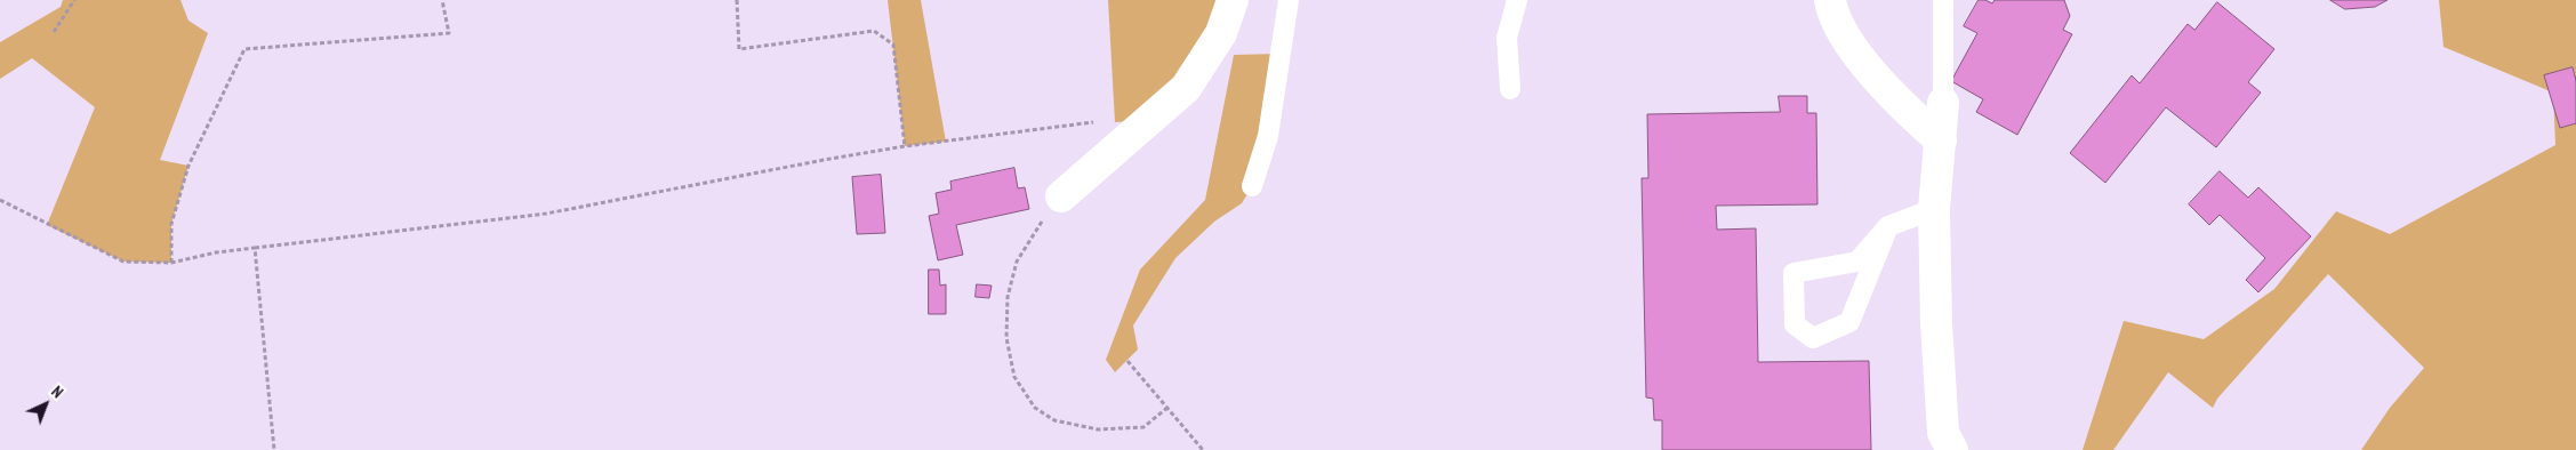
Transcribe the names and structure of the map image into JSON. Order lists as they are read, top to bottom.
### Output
{
  "north": "top right"
}
